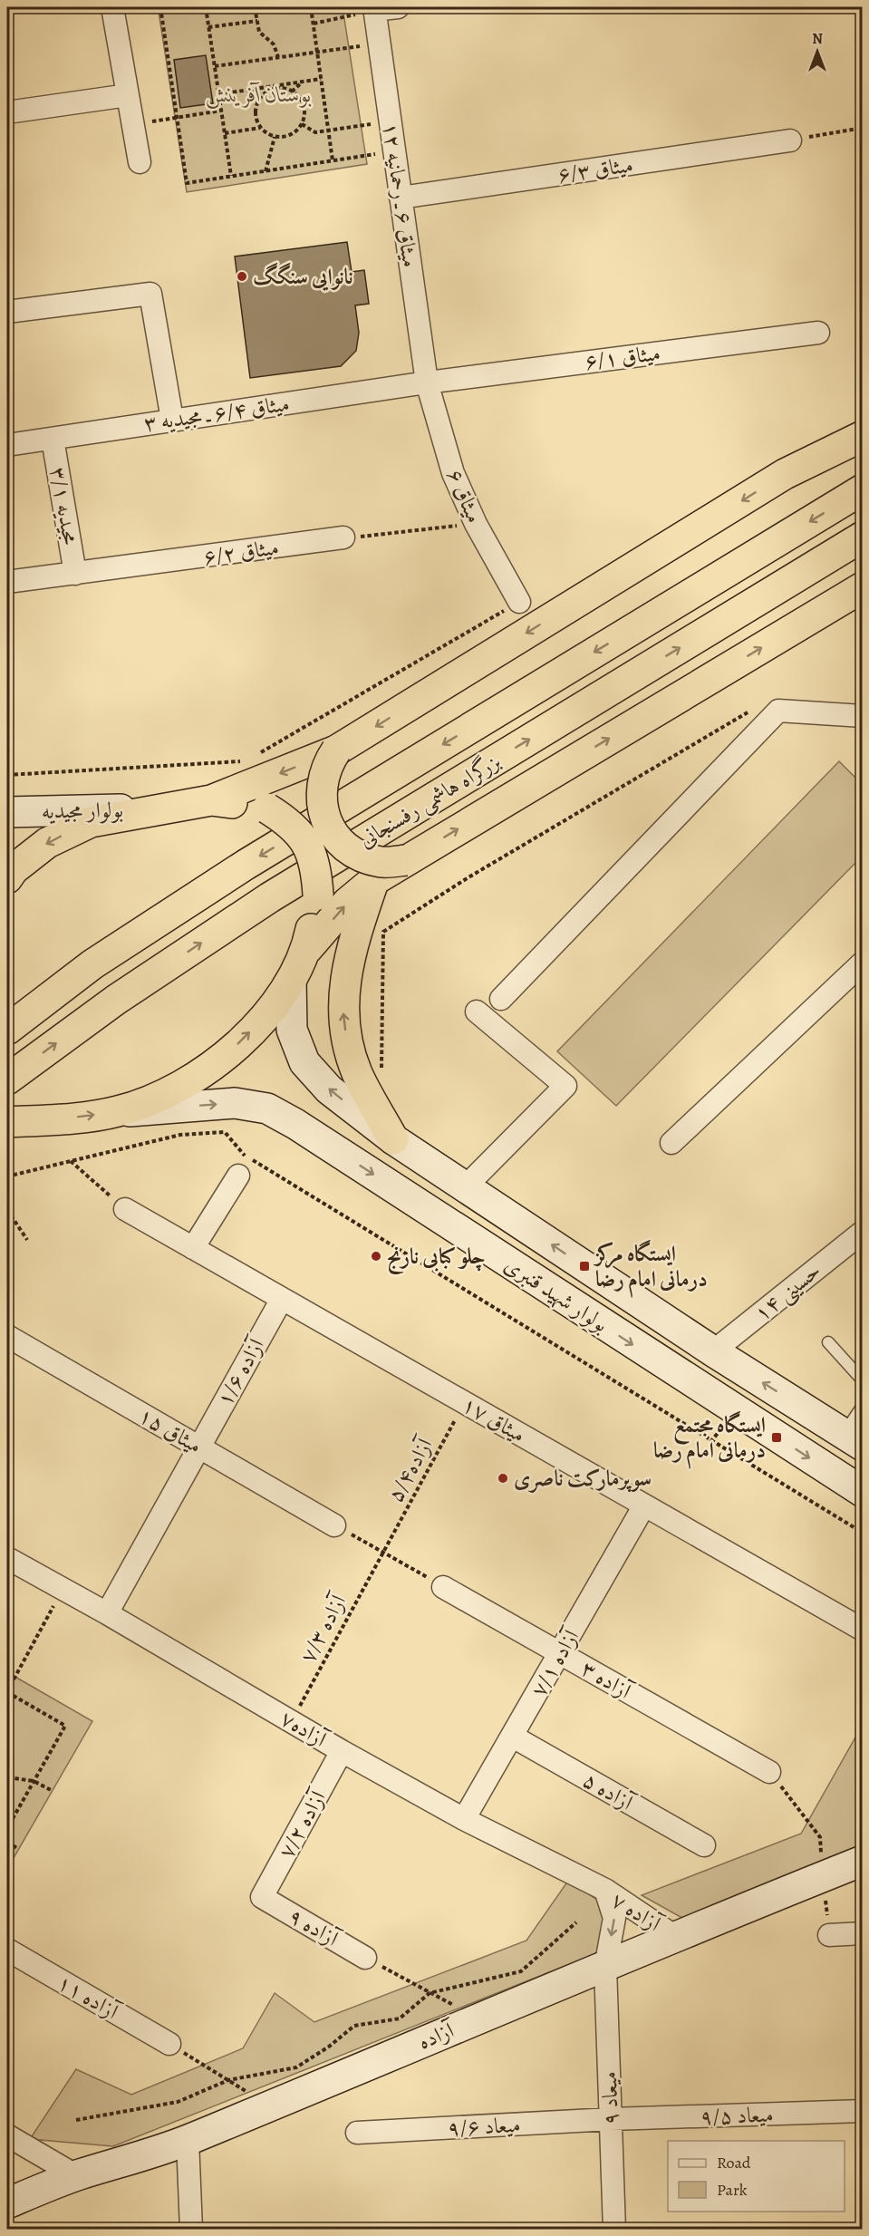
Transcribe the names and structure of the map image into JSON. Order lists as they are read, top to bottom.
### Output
{
  "streets": {
    "highway": ["بزرگراه هاشمی رفسنجانی"],
    "main road": ["بولوار مجیدیه", "بولوار شهید قنبری", "آزاده"],
    "street": [
      "میثاق ۶/۳",
      "میثاق ۶ ـ رحمانیه ۱۲",
      "میثاق ۶/۱",
      "میثاق ۶/۴ ـ مجیدیه ۳",
      "میثاق ۶",
      "مجیدیه ۳/۱",
      "میثاق ۶/۲",
      "حسینی ۱۴",
      "آزاده ۱/۶",
      "میثاق ۱۷",
      "میثاق ۱۵",
      "آزاده ۷/۱",
      "آزاده ۳",
      "آزاده۷",
      "آزاده ۵",
      "آزاده ۷/۲",
      "آزاده ۷",
      "آزاده ۹",
      "آزاده ۱۱",
      "میعاد ۹",
      "میعاد ۹/۵",
      "میعاد ۹/۶"
    ],
    "path": ["آزاده۵/۴", "آزاده ۷/۳"]
  },
  "crossings": [
    ["میثاق ۶/۳", "میثاق ۶ ـ رحمانیه ۱۲"],
    ["میثاق ۶ ـ رحمانیه ۱۲", "میثاق ۶/۱"],
    ["میثاق ۶ ـ رحمانیه ۱۲", "میثاق ۶/۴ ـ مجیدیه ۳"],
    ["میثاق ۶ ـ رحمانیه ۱۲", "میثاق ۶"],
    ["میثاق ۶/۱", "میثاق ۶/۴ ـ مجیدیه ۳"],
    ["میثاق ۶/۱", "میثاق ۶"],
    ["میثاق ۶/۴ ـ مجیدیه ۳", "میثاق ۶"],
    ["میثاق ۶/۴ ـ مجیدیه ۳", "مجیدیه ۳/۱"],
    ["مجیدیه ۳/۱", "میثاق ۶/۲"],
    ["حسینی ۱۴", "بولوار شهید قنبری"],
    ["آزاده ۱/۶", "میثاق ۱۷"],
    ["آزاده ۱/۶", "میثاق ۱۵"],
    ["آزاده ۱/۶", "آزاده۷"],
    ["میثاق ۱۷", "آزاده۵/۴"],
    ["میثاق ۱۷", "آزاده ۷/۱"],
    ["آزاده۵/۴", "آزاده ۷/۳"],
    ["آزاده ۷/۳", "آزاده۷"],
    ["آزاده ۷/۱", "آزاده ۳"],
    ["آزاده ۷/۱", "آزاده۷"],
    ["آزاده ۷/۱", "آزاده ۵"],
    ["آزاده۷", "آزاده ۷/۲"],
    ["آزاده۷", "آزاده ۷"],
    ["آزاده ۷/۲", "آزاده ۹"],
    ["آزاده ۷", "آزاده"],
    ["آزاده ۷", "میعاد ۹"],
    ["آزاده", "میعاد ۹"],
    ["میعاد ۹", "میعاد ۹/۵"],
    ["میعاد ۹", "میعاد ۹/۶"],
    ["میعاد ۹/۵", "میعاد ۹/۶"]
  ],
  "one_way": ["آزاده ۷"],
  "parks": ["بوستان آفرینش"],
  "places": {
    "other": ["نانوایی سنگگ", "چلو کبابی نارنج", "سوپرمارکت ناصری"],
    "transit": ["ایستگاه مرکز درمانی امام رضا", "ایستگاه مجتمع درمانی امام رضا"]
  },
  "legend": ["Road", "Park"],
  "north": "top"
}
